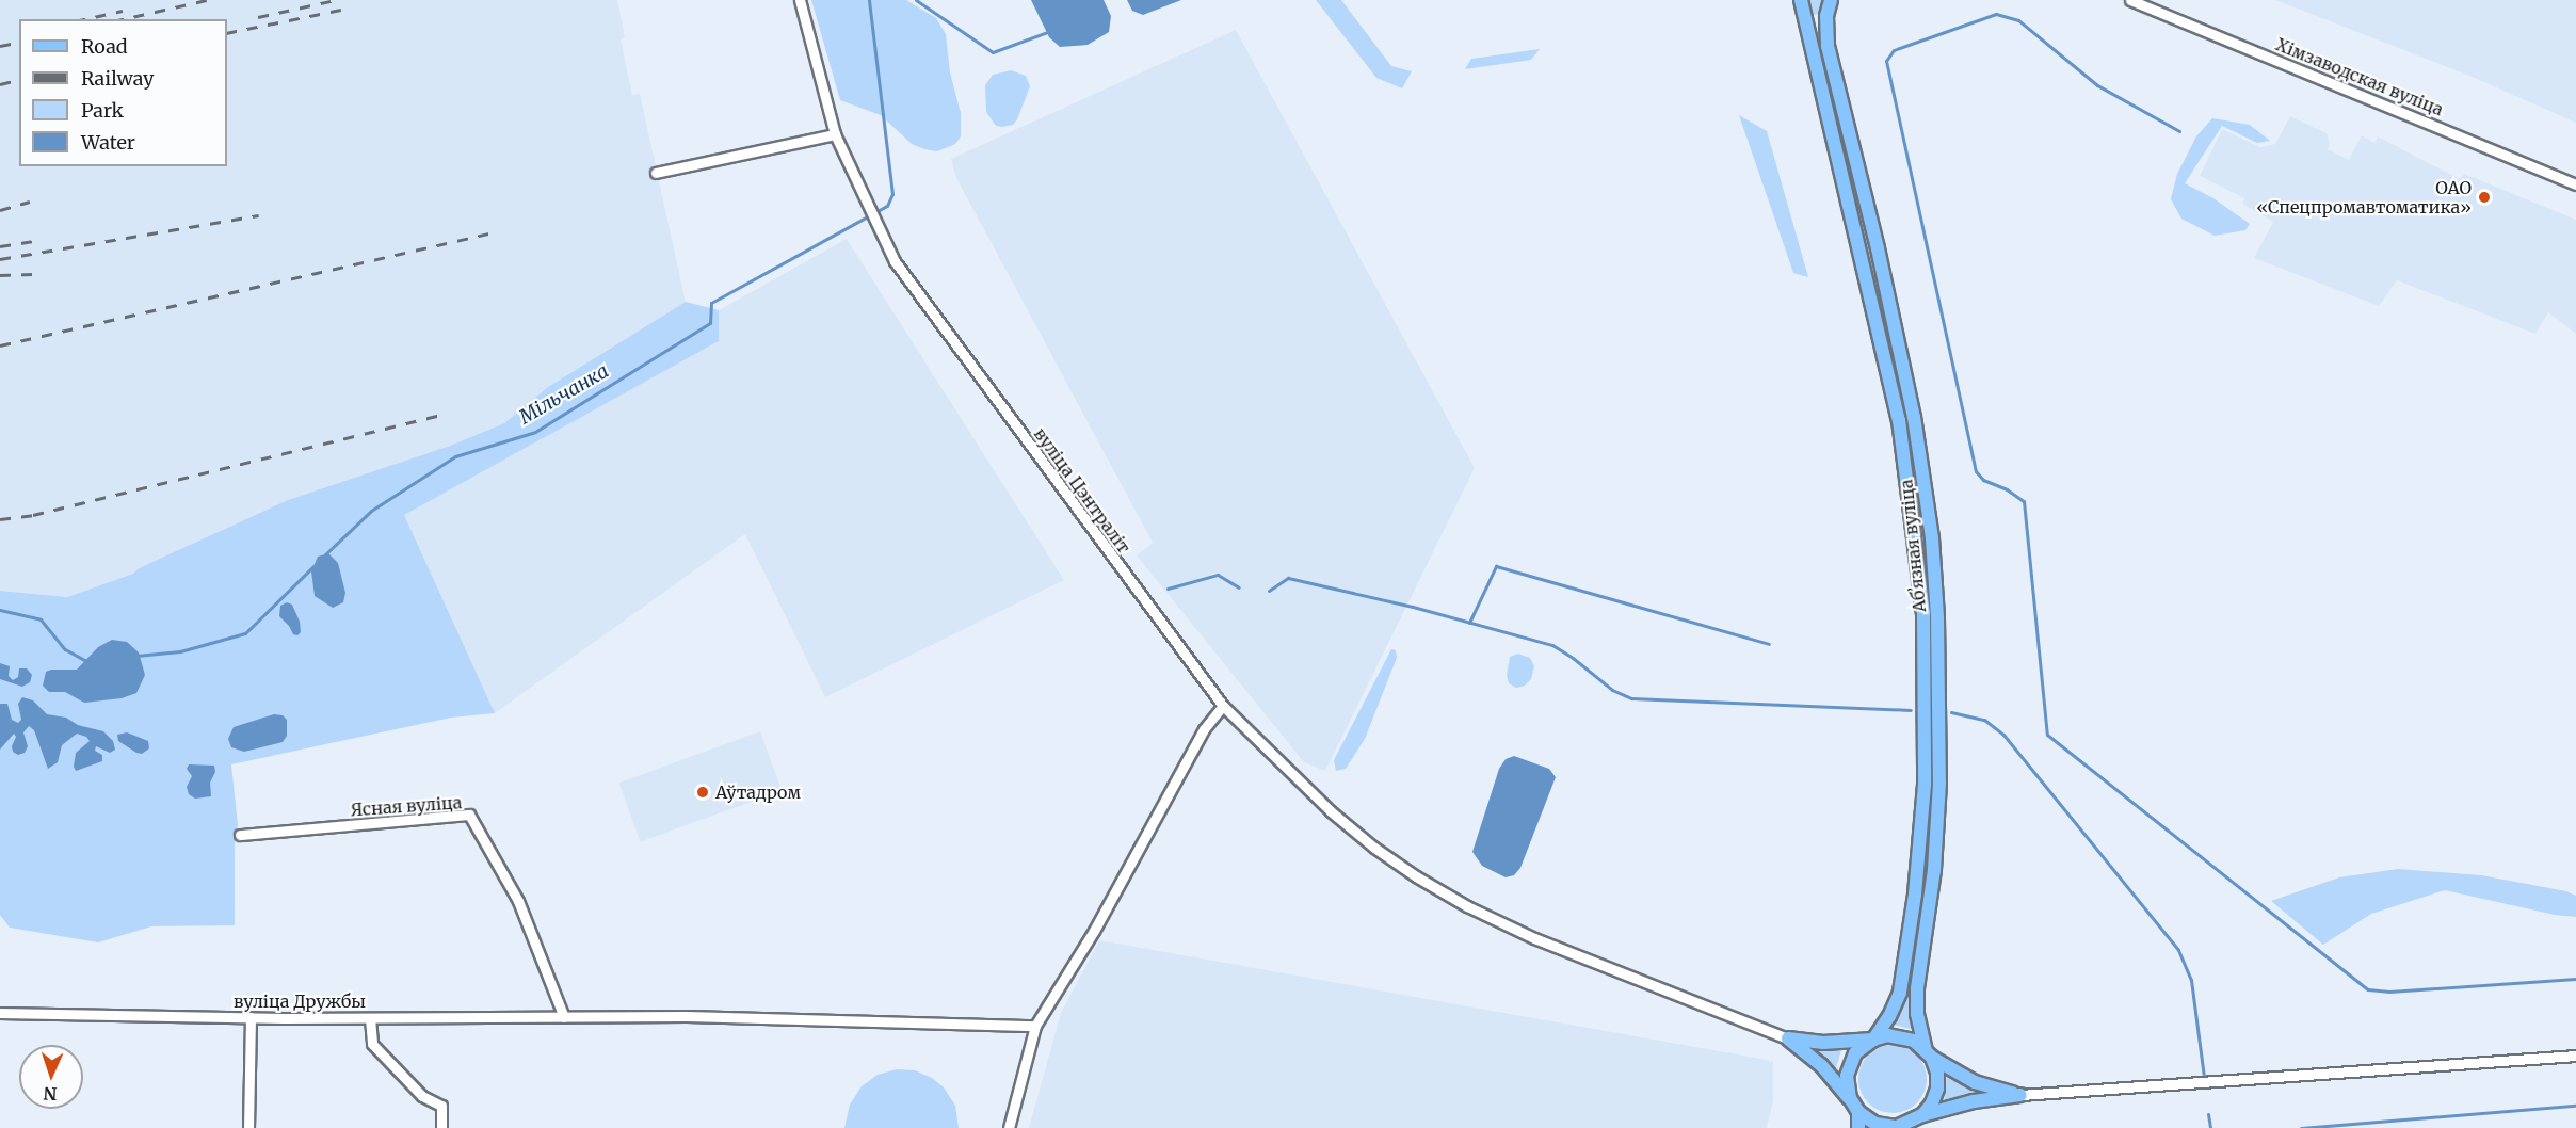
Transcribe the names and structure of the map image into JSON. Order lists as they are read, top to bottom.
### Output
{
  "streets": {
    "main road": ["Абʼязная вуліца"],
    "street": [
      "Хімзаводская вуліца",
      "вуліца Цэнтраліт",
      "Ясная вуліца",
      "вуліца Дружбы"
    ]
  },
  "crossings": [
    ["Ясная вуліца", "вуліца Дружбы"]
  ],
  "water": ["Мільчанка"],
  "places": ["ОАО «Спецпромавтоматика»", "Аўтадром"],
  "legend": [
    "Road",
    "Railway",
    "Park",
    "Water"
  ],
  "north": "bottom"
}
